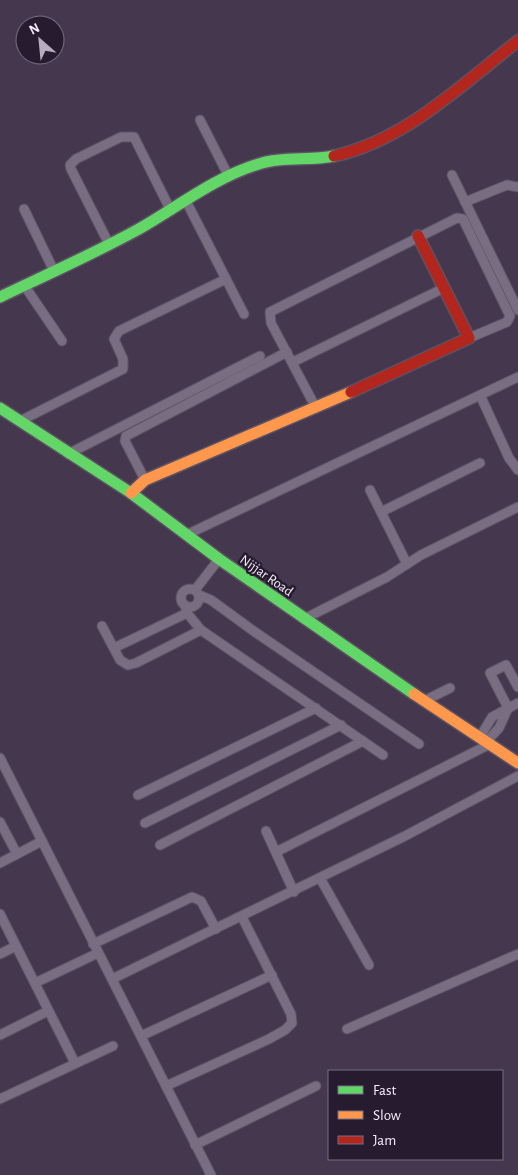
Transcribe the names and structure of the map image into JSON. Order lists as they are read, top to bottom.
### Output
{
  "streets": {
    "street": ["Nijjar Road"]
  },
  "legend": ["Fast", "Slow", "Jam"],
  "north": "top left"
}
